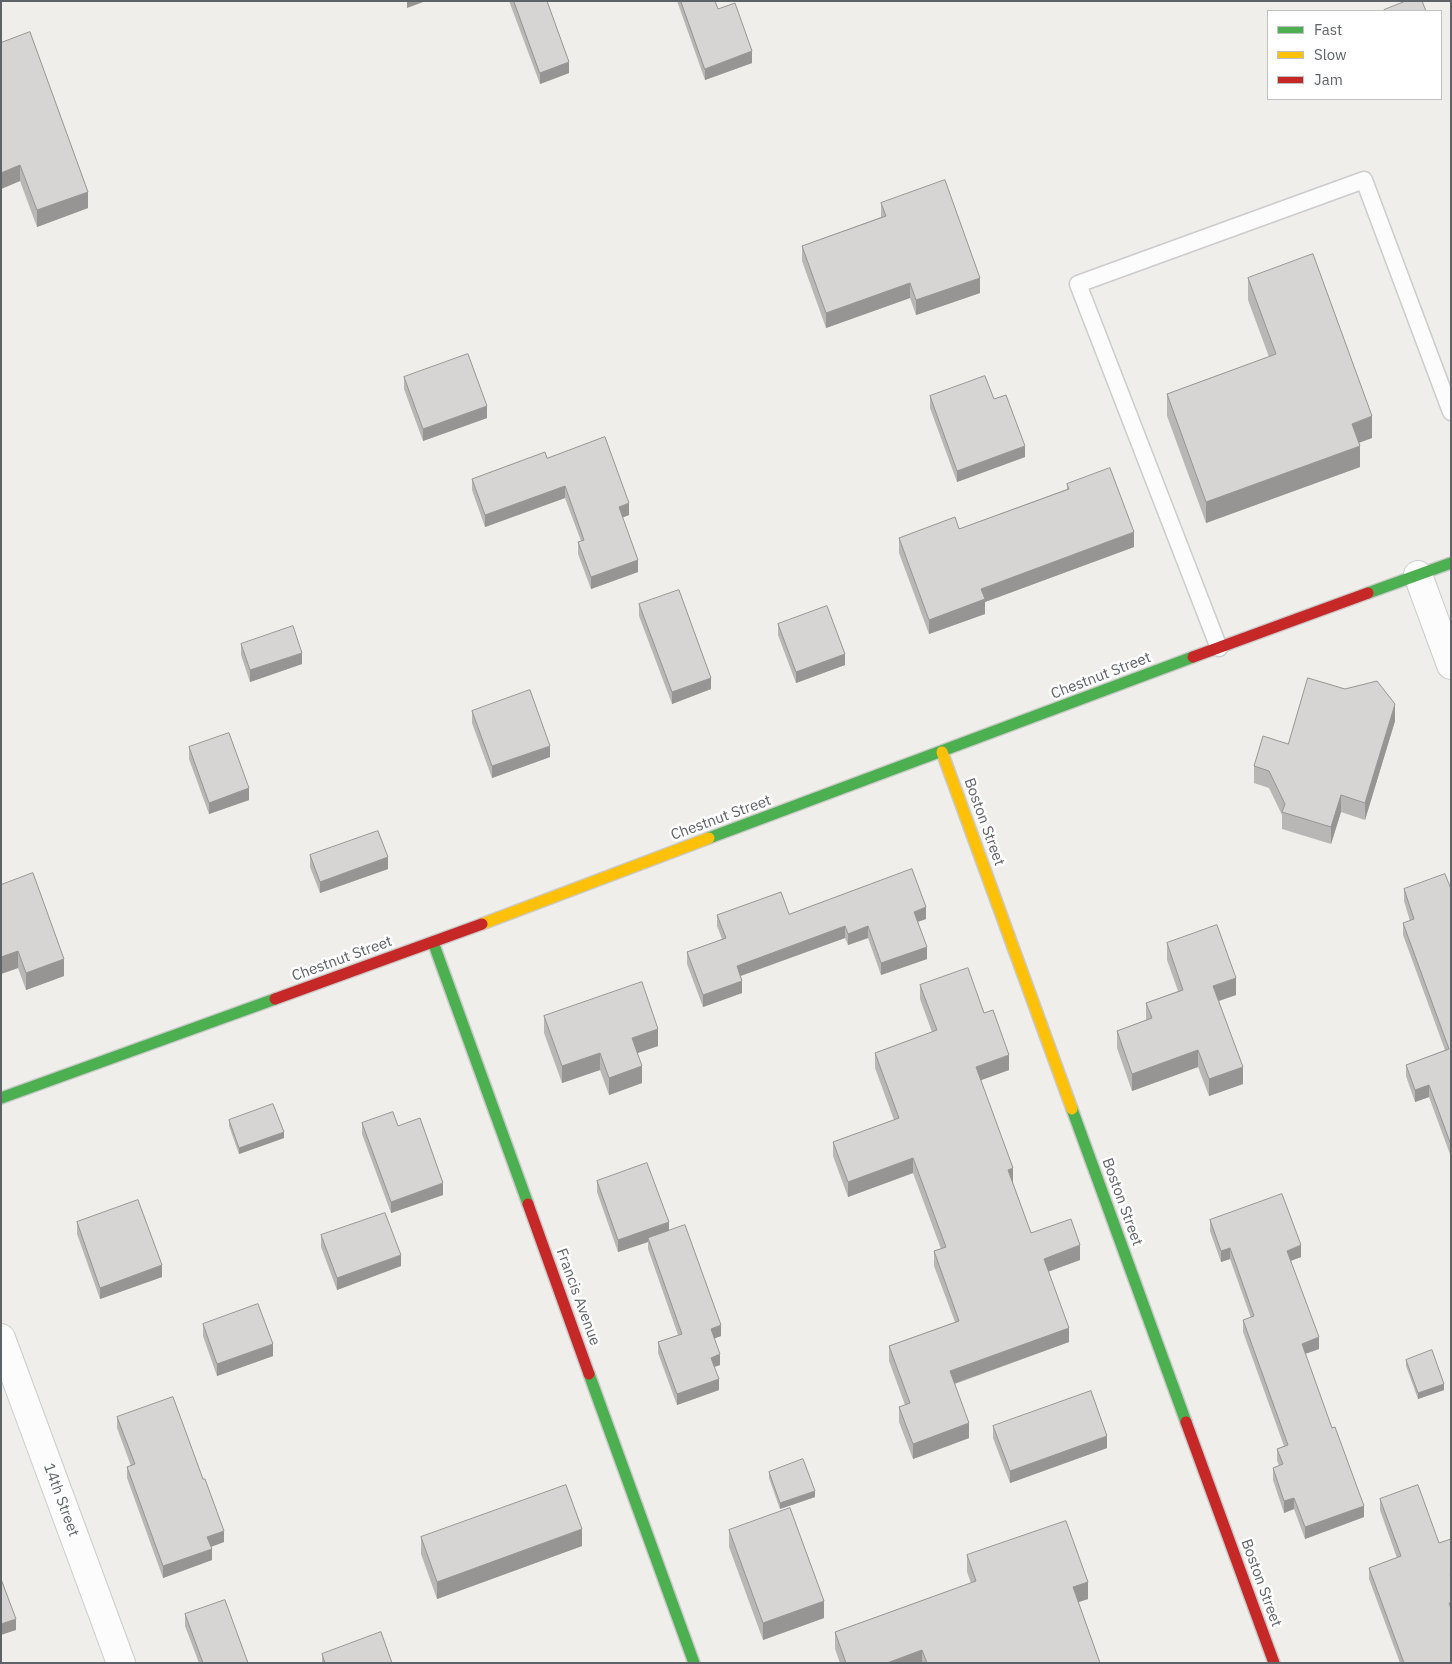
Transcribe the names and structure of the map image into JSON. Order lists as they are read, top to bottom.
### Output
{
  "streets": {
    "street": [
      "Chestnut Street",
      "Boston Street",
      "Francis Avenue",
      "14th Street"
    ]
  },
  "crossings": [
    ["Chestnut Street", "Boston Street"],
    ["Chestnut Street", "Francis Avenue"]
  ],
  "legend": ["Fast", "Slow", "Jam"]
}
